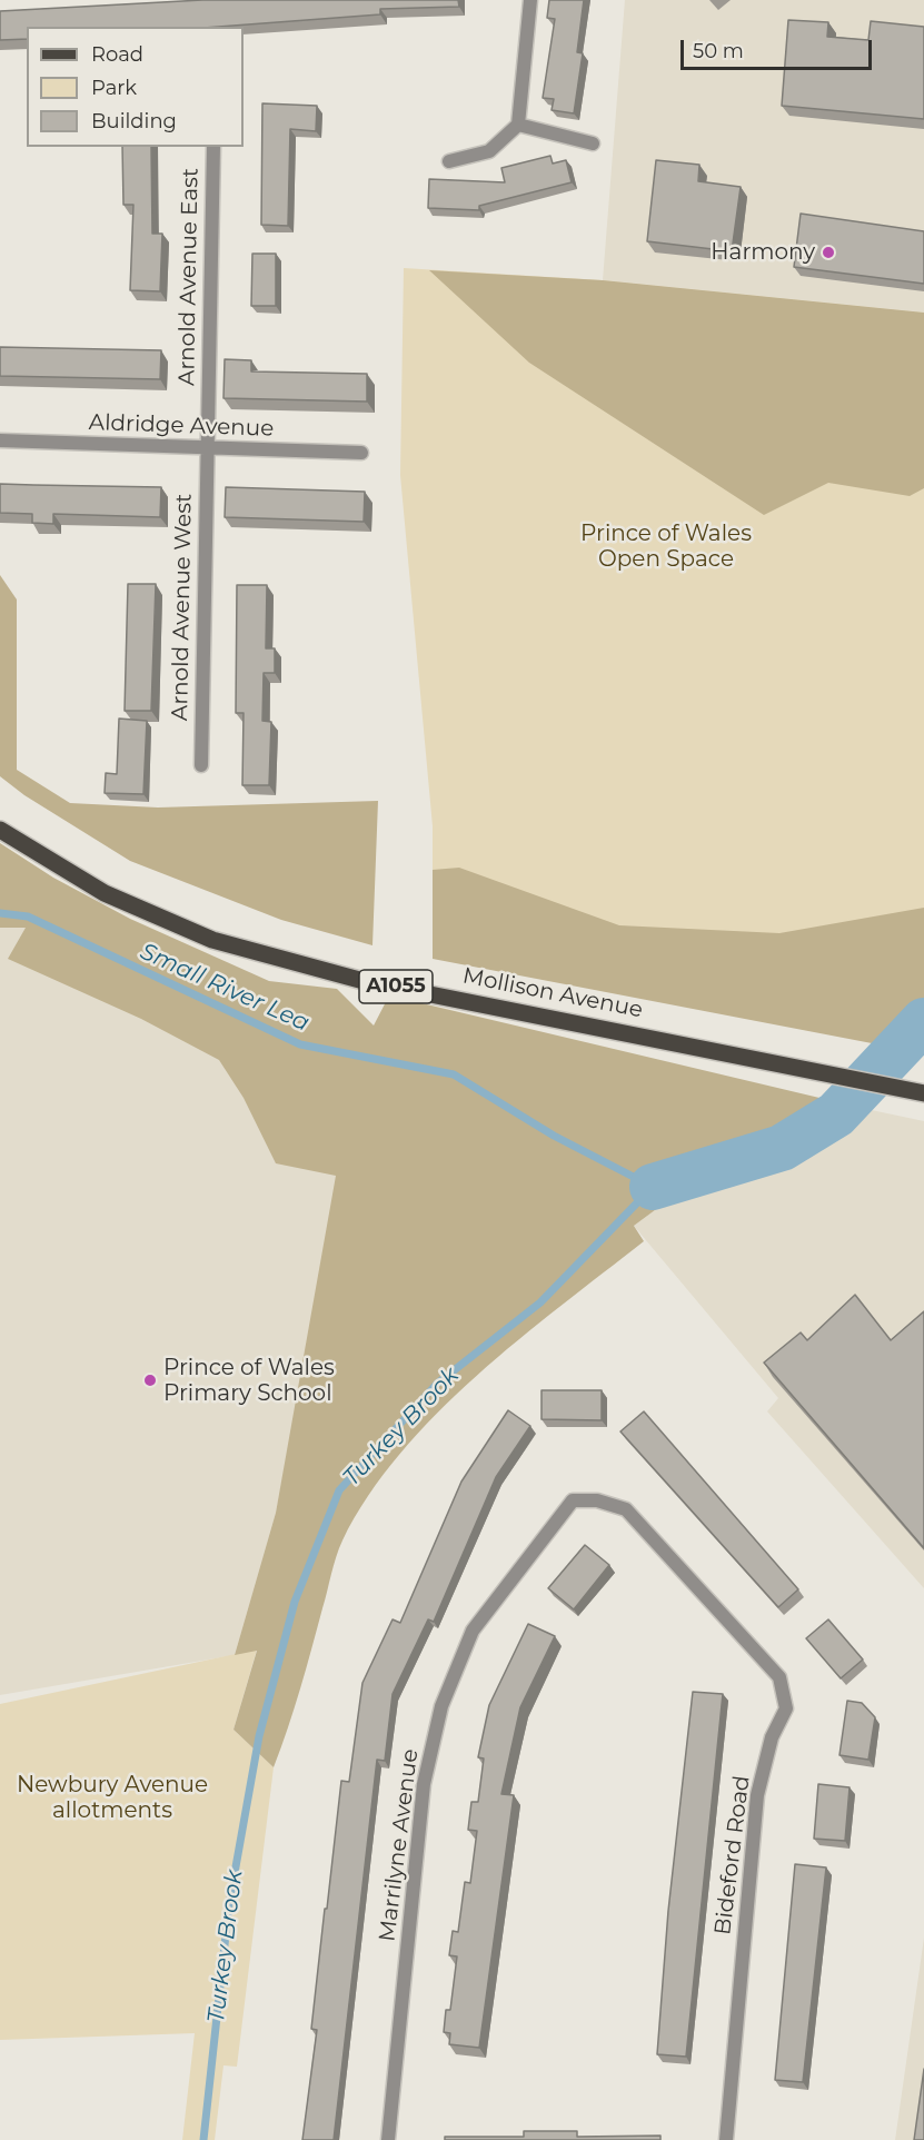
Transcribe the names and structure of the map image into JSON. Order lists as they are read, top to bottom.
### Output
{
  "streets": {
    "main road": ["A1055", "Mollison Avenue"],
    "street": [
      "Arnold Avenue East",
      "Aldridge Avenue",
      "Arnold Avenue West",
      "Marrilyne Avenue",
      "Bideford Road"
    ]
  },
  "crossings": [
    ["Arnold Avenue East", "Aldridge Avenue"],
    ["Arnold Avenue East", "Arnold Avenue West"],
    ["Aldridge Avenue", "Arnold Avenue West"],
    ["Marrilyne Avenue", "Bideford Road"]
  ],
  "water": ["Small River Lea", "Turkey Brook"],
  "parks": ["Prince of Wales Open Space", "Newbury Avenue allotments"],
  "places": ["Harmony", "Prince of Wales Primary School"],
  "legend": ["Road", "Park", "Building"],
  "scale_bar": "50 m"
}
